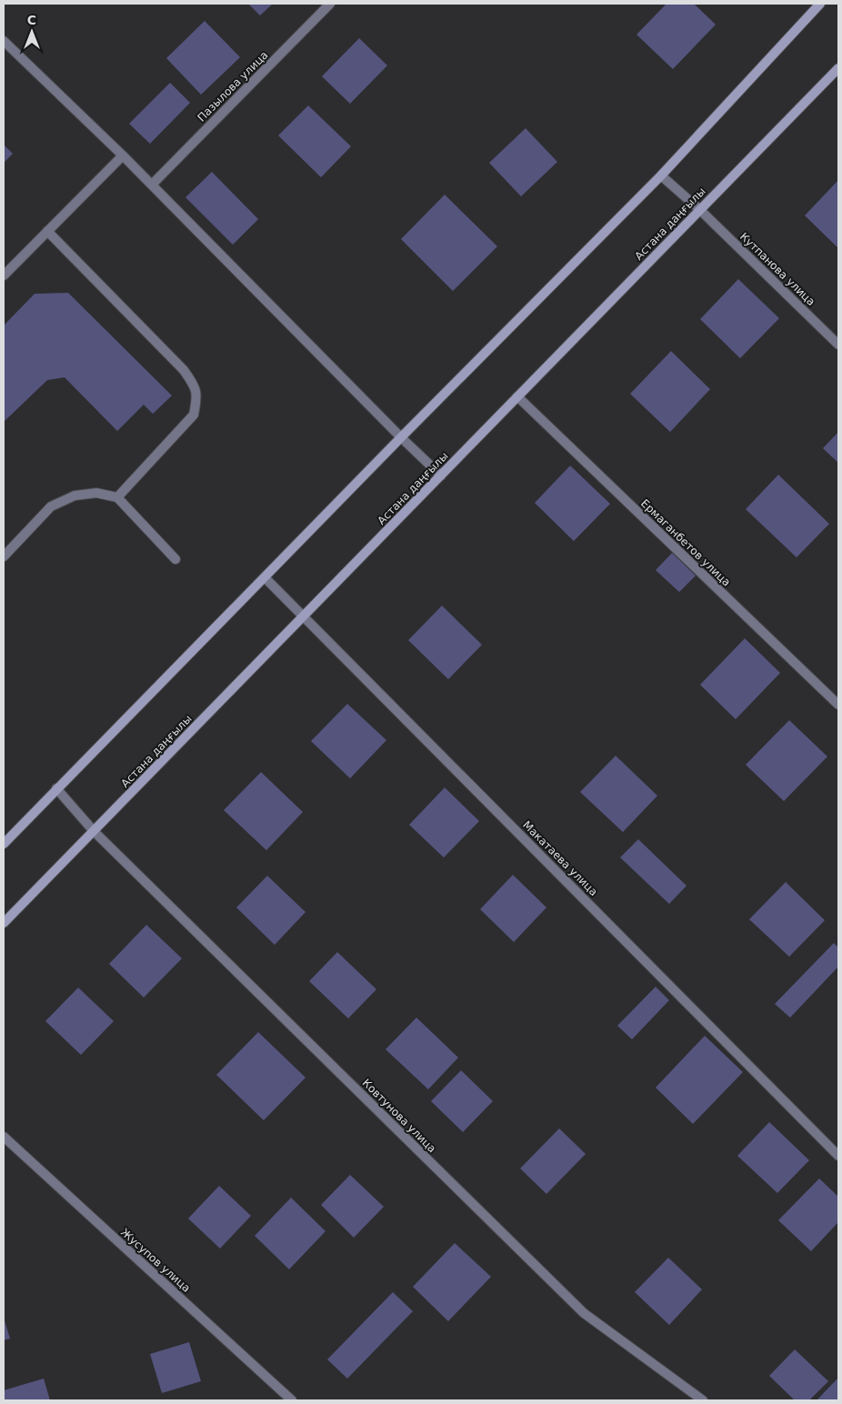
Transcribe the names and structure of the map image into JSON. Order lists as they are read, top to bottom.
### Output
{
  "streets": {
    "street": [
      "Пазылова улица",
      "Астана даңғылы",
      "Кутпанова улица",
      "Ермаганбетов улица",
      "Макатаева улица",
      "Ковтунова улица",
      "Жусупов улица"
    ]
  },
  "crossings": [
    ["Астана даңғылы", "Кутпанова улица"],
    ["Астана даңғылы", "Ермаганбетов улица"],
    ["Астана даңғылы", "Макатаева улица"],
    ["Астана даңғылы", "Ковтунова улица"]
  ],
  "north": "top"
}
